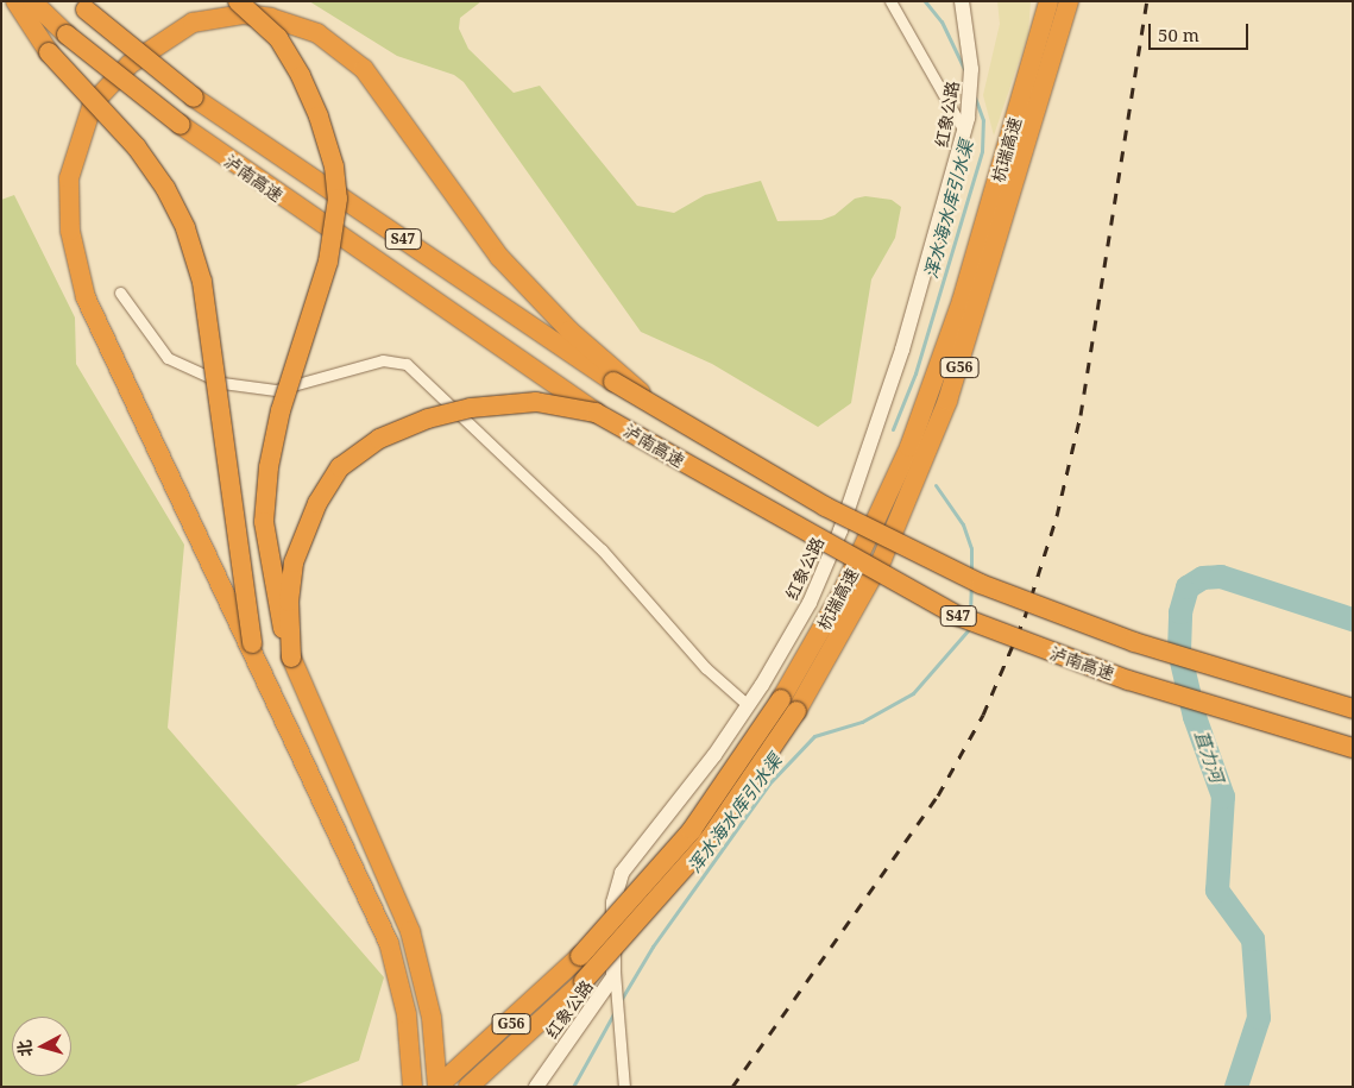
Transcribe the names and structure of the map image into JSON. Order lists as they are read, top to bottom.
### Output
{
  "streets": {
    "highway": [
      "杭瑞高速",
      "泸南高速",
      "S47",
      "G56"
    ],
    "main road": ["红象公路"]
  },
  "water": ["浑水海水库引水渠", "苴力河"],
  "scale_bar": "50 m",
  "north": "left"
}
